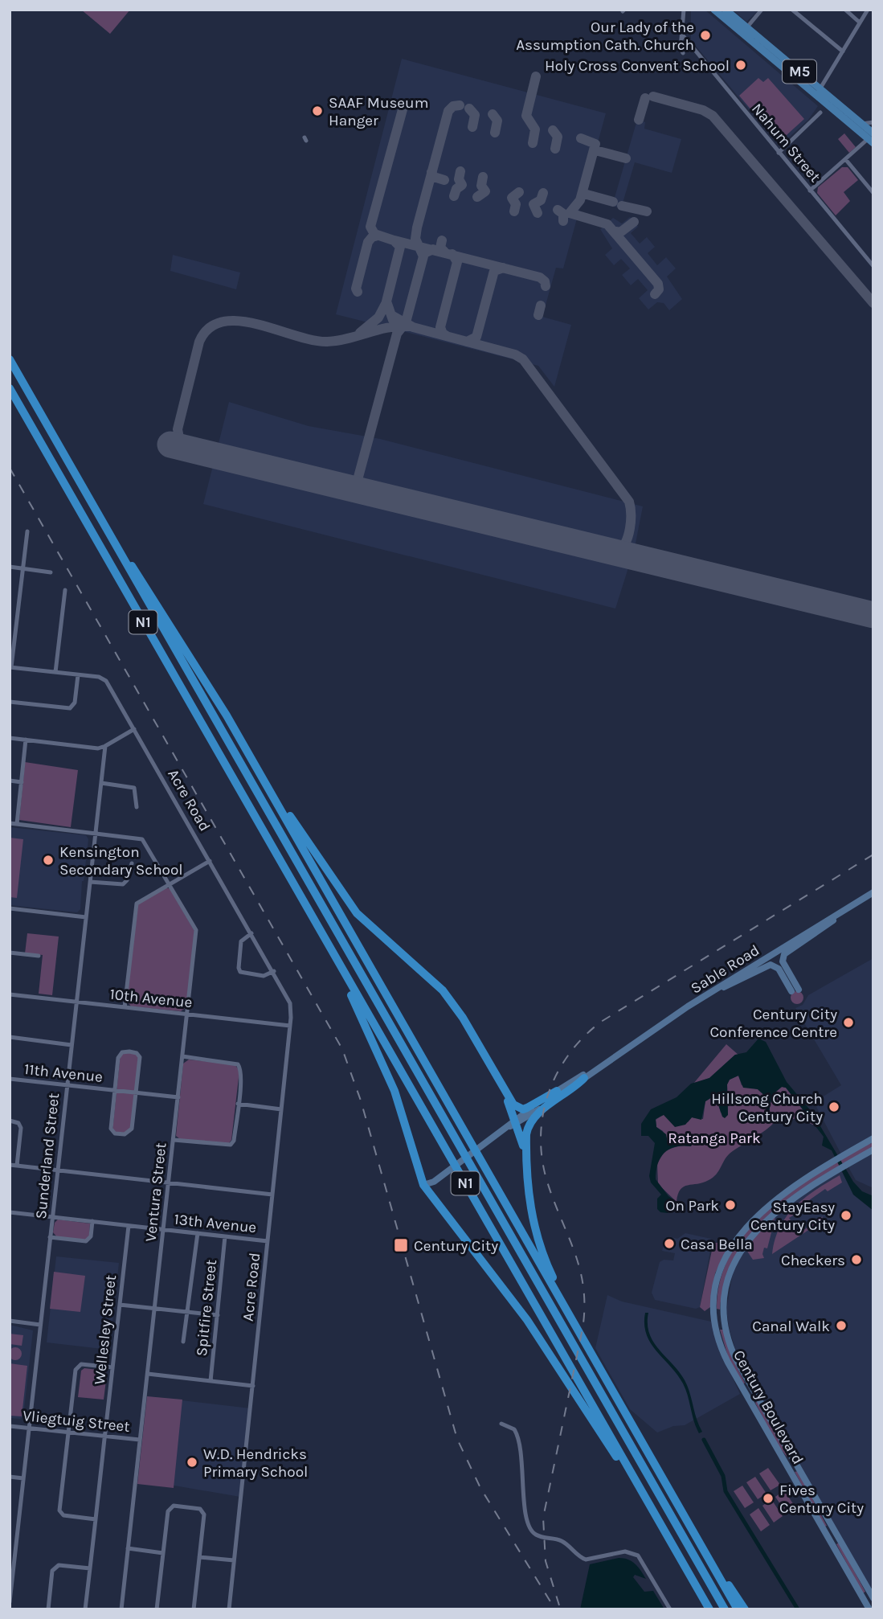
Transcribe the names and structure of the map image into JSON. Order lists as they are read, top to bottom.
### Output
{
  "streets": {
    "highway": ["N1"],
    "main road": ["M5", "Sable Road", "Century Boulevard"],
    "street": [
      "Nahum Street",
      "Acre Road",
      "10th Avenue",
      "11th Avenue",
      "Sunderland Street",
      "Ventura Street",
      "13th Avenue",
      "Spitfire Street",
      "Wellesley Street",
      "Vliegtuig Street"
    ]
  },
  "crossings": [
    ["Acre Road", "10th Avenue"],
    ["Acre Road", "13th Avenue"],
    ["10th Avenue", "Sunderland Street"],
    ["10th Avenue", "Ventura Street"],
    ["11th Avenue", "Sunderland Street"],
    ["11th Avenue", "Ventura Street"],
    ["Sunderland Street", "Ventura Street"],
    ["Sunderland Street", "13th Avenue"],
    ["Sunderland Street", "Vliegtuig Street"],
    ["Ventura Street", "13th Avenue"],
    ["Ventura Street", "Vliegtuig Street"],
    ["13th Avenue", "Spitfire Street"],
    ["13th Avenue", "Wellesley Street"],
    ["Wellesley Street", "Vliegtuig Street"]
  ],
  "parks": ["Ratanga Park"],
  "places": {
    "other": [
      "Our Lady of the Assumption Cath. Church",
      "Holy Cross Convent School",
      "SAAF Museum Hanger",
      "Kensington Secondary School",
      "Century City Conference Centre",
      "Hillsong Church Century City",
      "On Park",
      "StayEasy Century City",
      "Casa Bella",
      "Checkers",
      "Canal Walk",
      "W.D. Hendricks Primary School",
      "Fives Century City"
    ],
    "transit": ["Century City"]
  }
}
